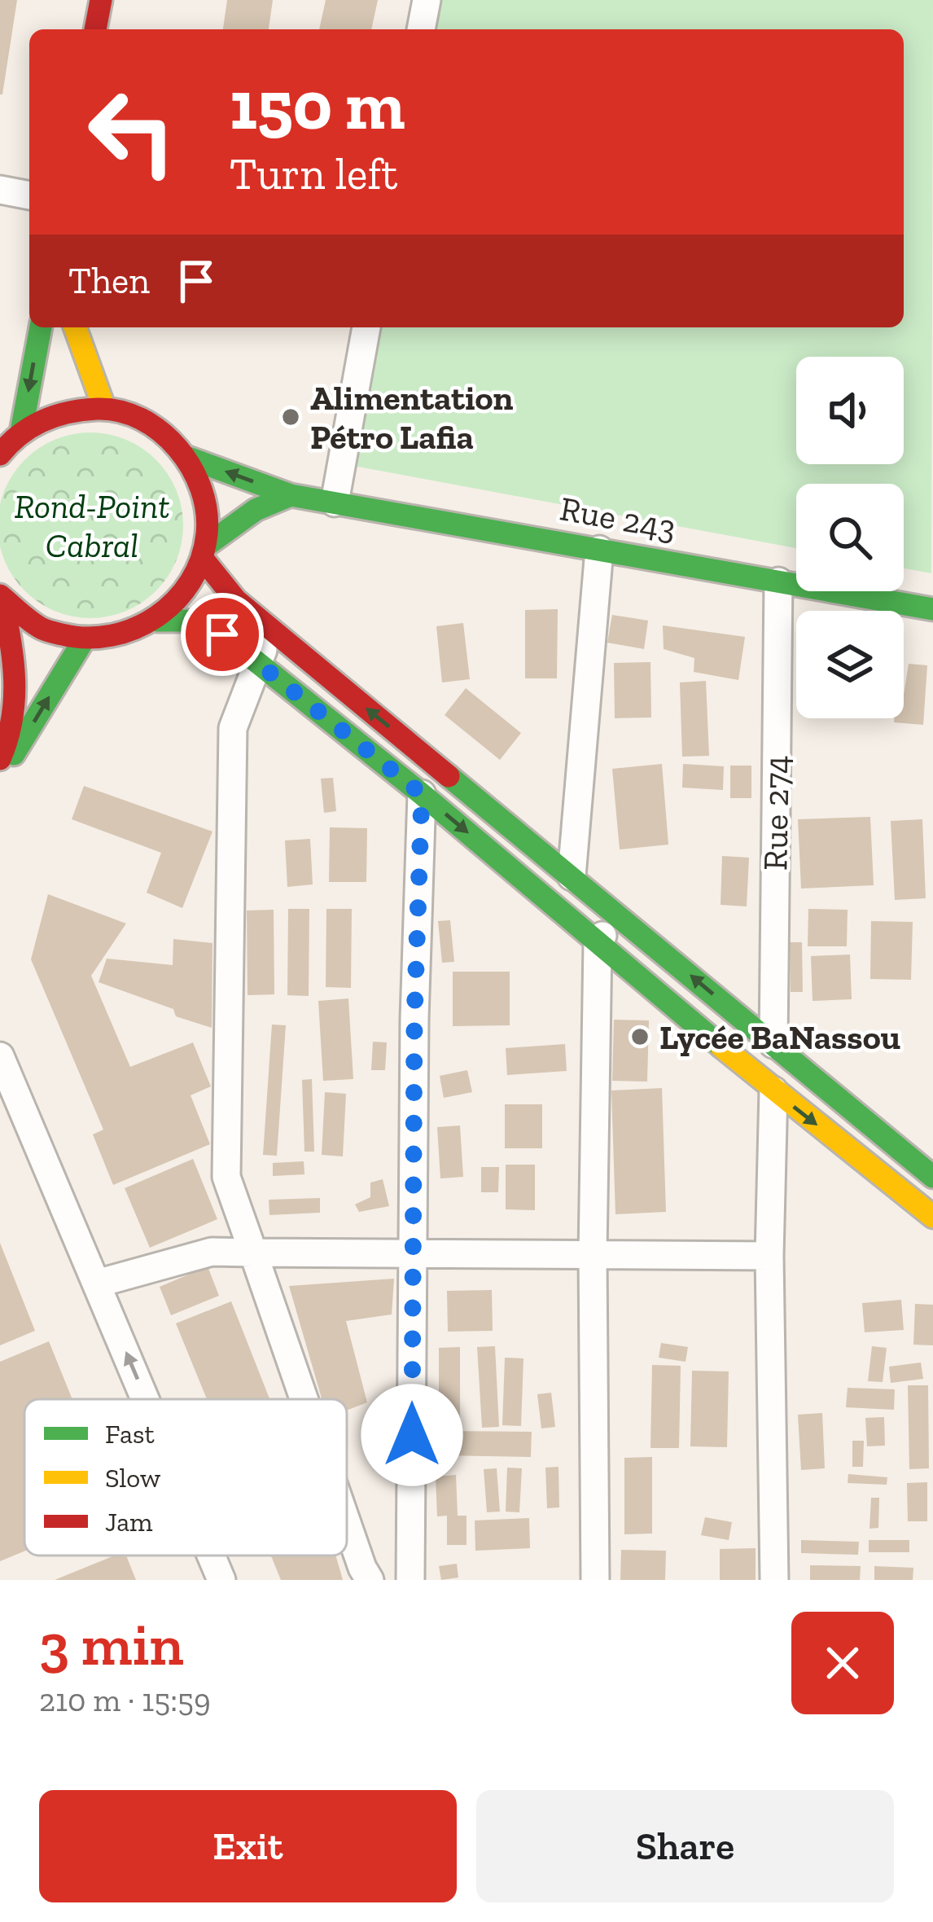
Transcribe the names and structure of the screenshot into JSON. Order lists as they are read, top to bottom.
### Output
{
  "streets": {
    "street": ["Rue 243", "Rue 274"]
  },
  "crossings": [
    ["Rue 243", "Rue 274"]
  ],
  "parks": ["Rond-Point Cabral"],
  "places": ["Alimentation Pétro Lafia", "Lycée BaNassou"],
  "legend": ["Fast", "Slow", "Jam"],
  "page": {
    "turn": ["150 m", "Turn left"],
    "then": "Then",
    "heading": ["3 min", "210 m · 15:59"],
    "buttons": ["Exit", "Share"]
  }
}
